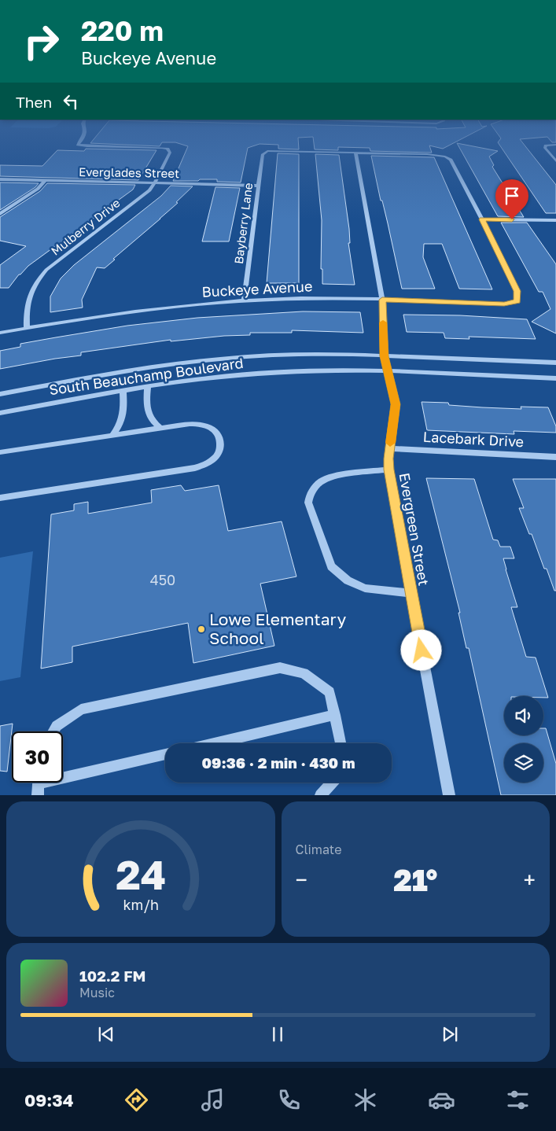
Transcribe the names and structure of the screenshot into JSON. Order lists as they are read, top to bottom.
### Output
{
  "streets": {
    "street": [
      "Everglades Street",
      "Bayberry Lane",
      "Mulberry Drive",
      "Buckeye Avenue",
      "South Beauchamp Boulevard",
      "Lacebark Drive",
      "Evergreen Street"
    ]
  },
  "crossings": [
    ["Everglades Street", "Bayberry Lane"],
    ["Everglades Street", "Mulberry Drive"],
    ["Bayberry Lane", "Buckeye Avenue"],
    ["Bayberry Lane", "Evergreen Street"],
    ["Mulberry Drive", "Buckeye Avenue"],
    ["Buckeye Avenue", "Evergreen Street"],
    ["South Beauchamp Boulevard", "Evergreen Street"],
    ["Lacebark Drive", "Evergreen Street"]
  ],
  "places": ["Lowe Elementary School"],
  "house_numbers": ["450"],
  "page": {
    "turn": ["220 m", "Buckeye Avenue"],
    "then": "Then",
    "limit": "30",
    "trip": "09:36 · 2 min · 430 m",
    "tile": "Climate",
    "heat": ["−", "21°", "+"],
    "song": ["102.2 FM", "Music"],
    "tabs": "09:34",
    "gauge": ["24", "km/h"]
  }
}
